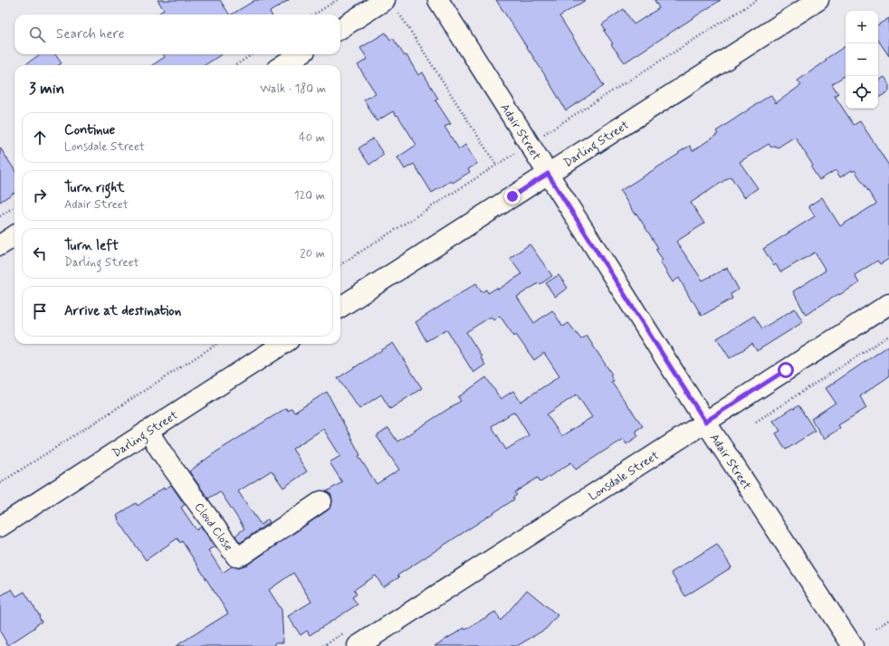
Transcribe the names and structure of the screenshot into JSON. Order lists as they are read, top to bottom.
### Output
{
  "streets": {
    "street": [
      "Adair Street",
      "Darling Street",
      "Lonsdale Street",
      "Cloud Close"
    ]
  },
  "crossings": [
    ["Adair Street", "Darling Street"],
    ["Adair Street", "Lonsdale Street"],
    ["Darling Street", "Cloud Close"]
  ],
  "page": {
    "map_buttons": ["+", "−"],
    "search": "Search here",
    "heading": ["3 min", "Walk · 180 m"],
    "list": [
      ["Continue", "Lonsdale Street", "40 m"],
      ["Turn right", "Adair Street", "120 m"],
      ["Turn left", "Darling Street", "20 m"],
      "Arrive at destination"
    ]
  }
}
